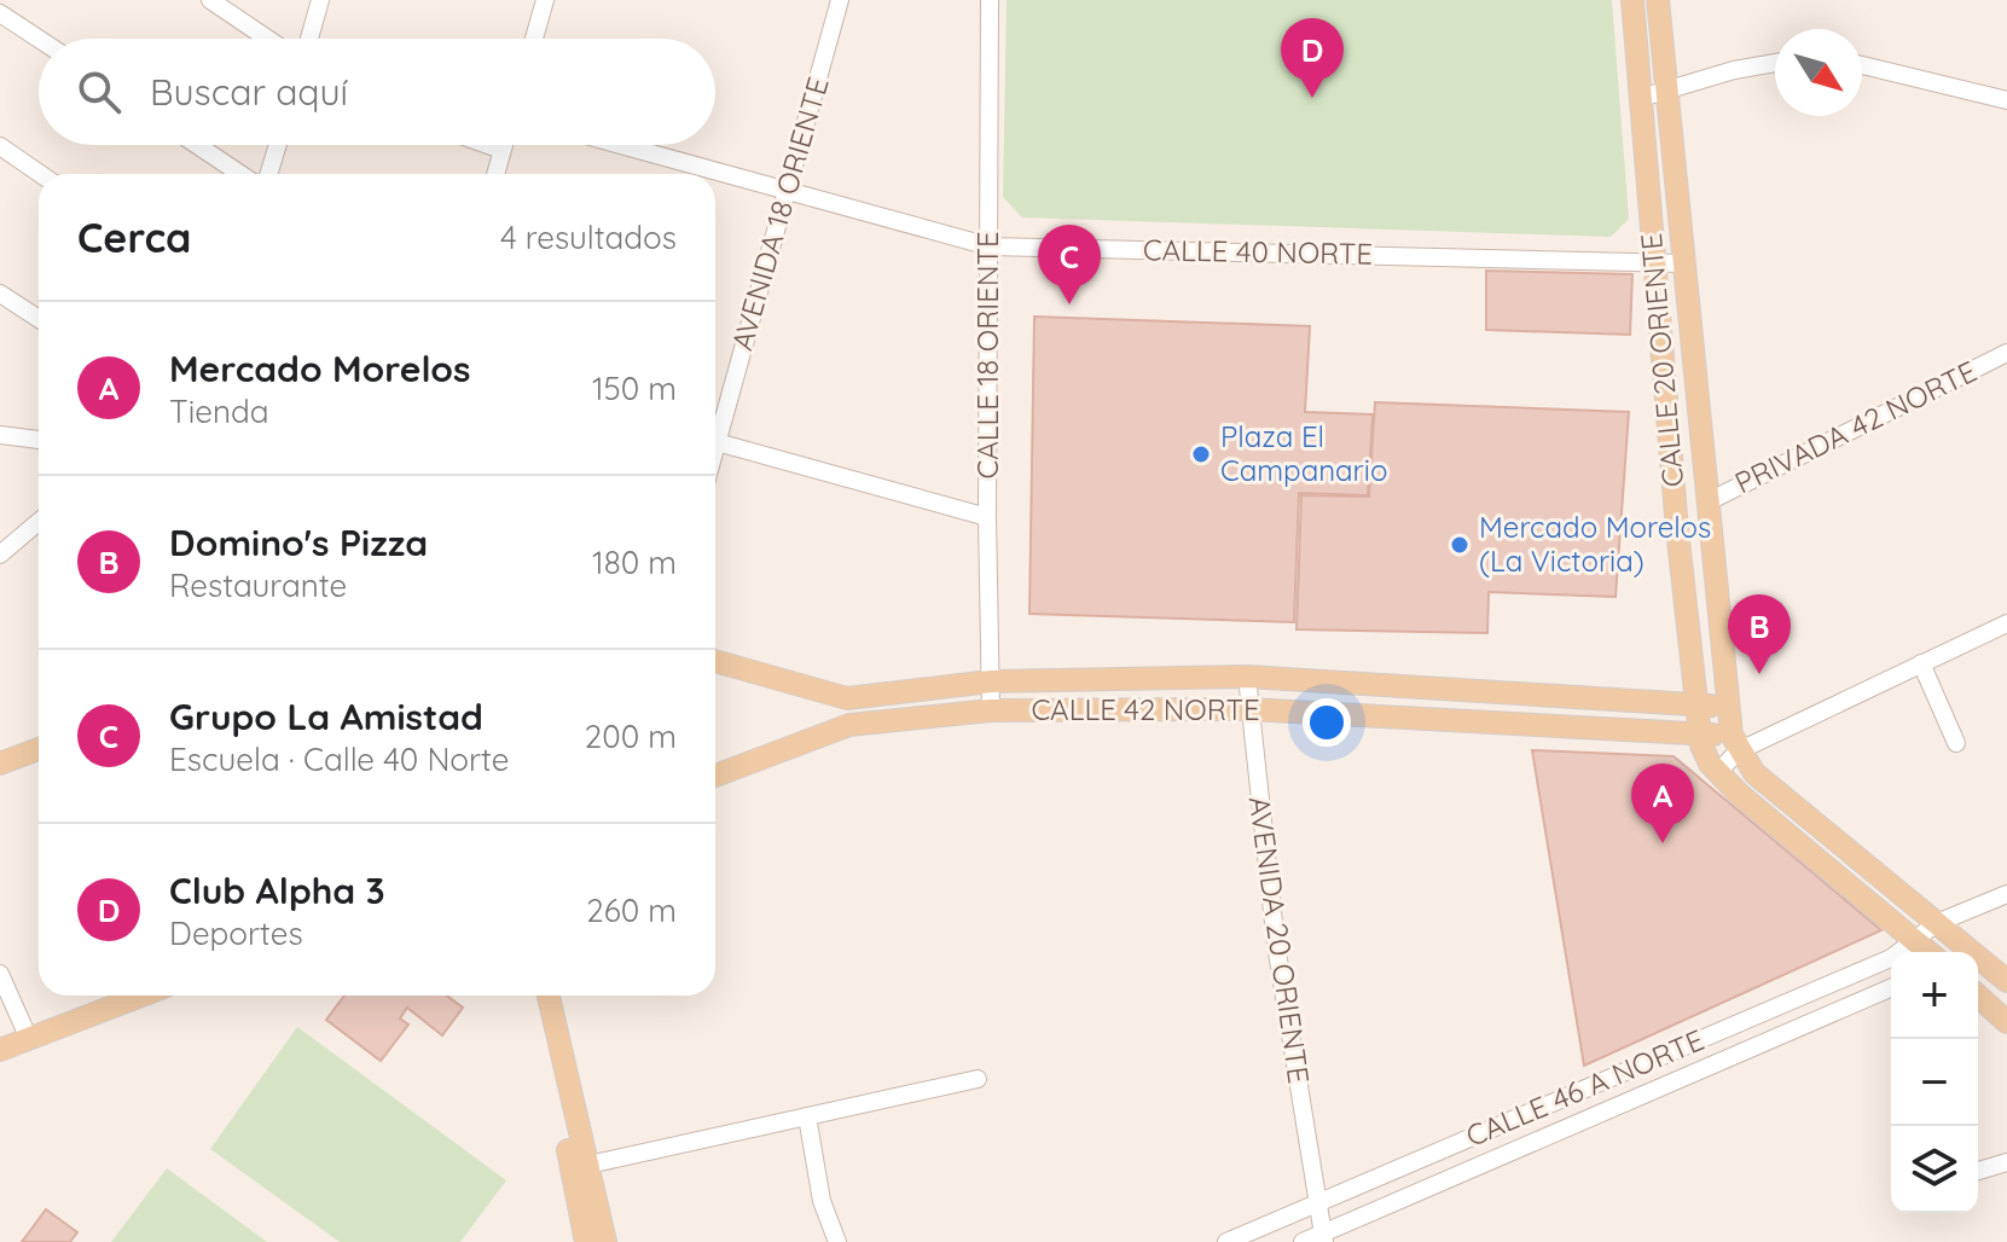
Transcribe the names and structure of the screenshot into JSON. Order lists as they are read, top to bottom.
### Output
{
  "streets": {
    "main road": ["CALLE 20 ORIENTE", "CALLE 42 NORTE"],
    "street": [
      "AVENIDA 18 ORIENTE",
      "CALLE 40 NORTE",
      "CALLE 18 ORIENTE",
      "PRIVADA 42 NORTE",
      "AVENIDA 20 ORIENTE",
      "CALLE 46 A NORTE"
    ]
  },
  "crossings": [
    ["AVENIDA 18 ORIENTE", "CALLE 40 NORTE"],
    ["CALLE 40 NORTE", "CALLE 18 ORIENTE"],
    ["CALLE 40 NORTE", "CALLE 20 ORIENTE"],
    ["CALLE 18 ORIENTE", "CALLE 42 NORTE"],
    ["CALLE 20 ORIENTE", "PRIVADA 42 NORTE"],
    ["CALLE 20 ORIENTE", "CALLE 42 NORTE"],
    ["CALLE 42 NORTE", "AVENIDA 20 ORIENTE"],
    ["AVENIDA 20 ORIENTE", "CALLE 46 A NORTE"]
  ],
  "places": ["Plaza El Campanario", "Mercado Morelos (La Victoria)"],
  "north": "bottom right",
  "page": {
    "pins": [
      "D",
      "C",
      "B",
      "A"
    ],
    "search": "Buscar aquí",
    "heading": ["Cerca", "4 resultados"],
    "list": [
      {
        "mark": "A",
        "name": "Mercado Morelos",
        "note": "Tienda",
        "value": "150 m"
      },
      {
        "mark": "B",
        "name": "Domino's Pizza",
        "note": "Restaurante",
        "value": "180 m"
      },
      {
        "mark": "C",
        "name": "Grupo La Amistad",
        "note": "Escuela · Calle 40 Norte",
        "value": "200 m"
      },
      {
        "mark": "D",
        "name": "Club Alpha 3",
        "note": "Deportes",
        "value": "260 m"
      }
    ],
    "map_buttons": ["+", "−"]
  }
}
